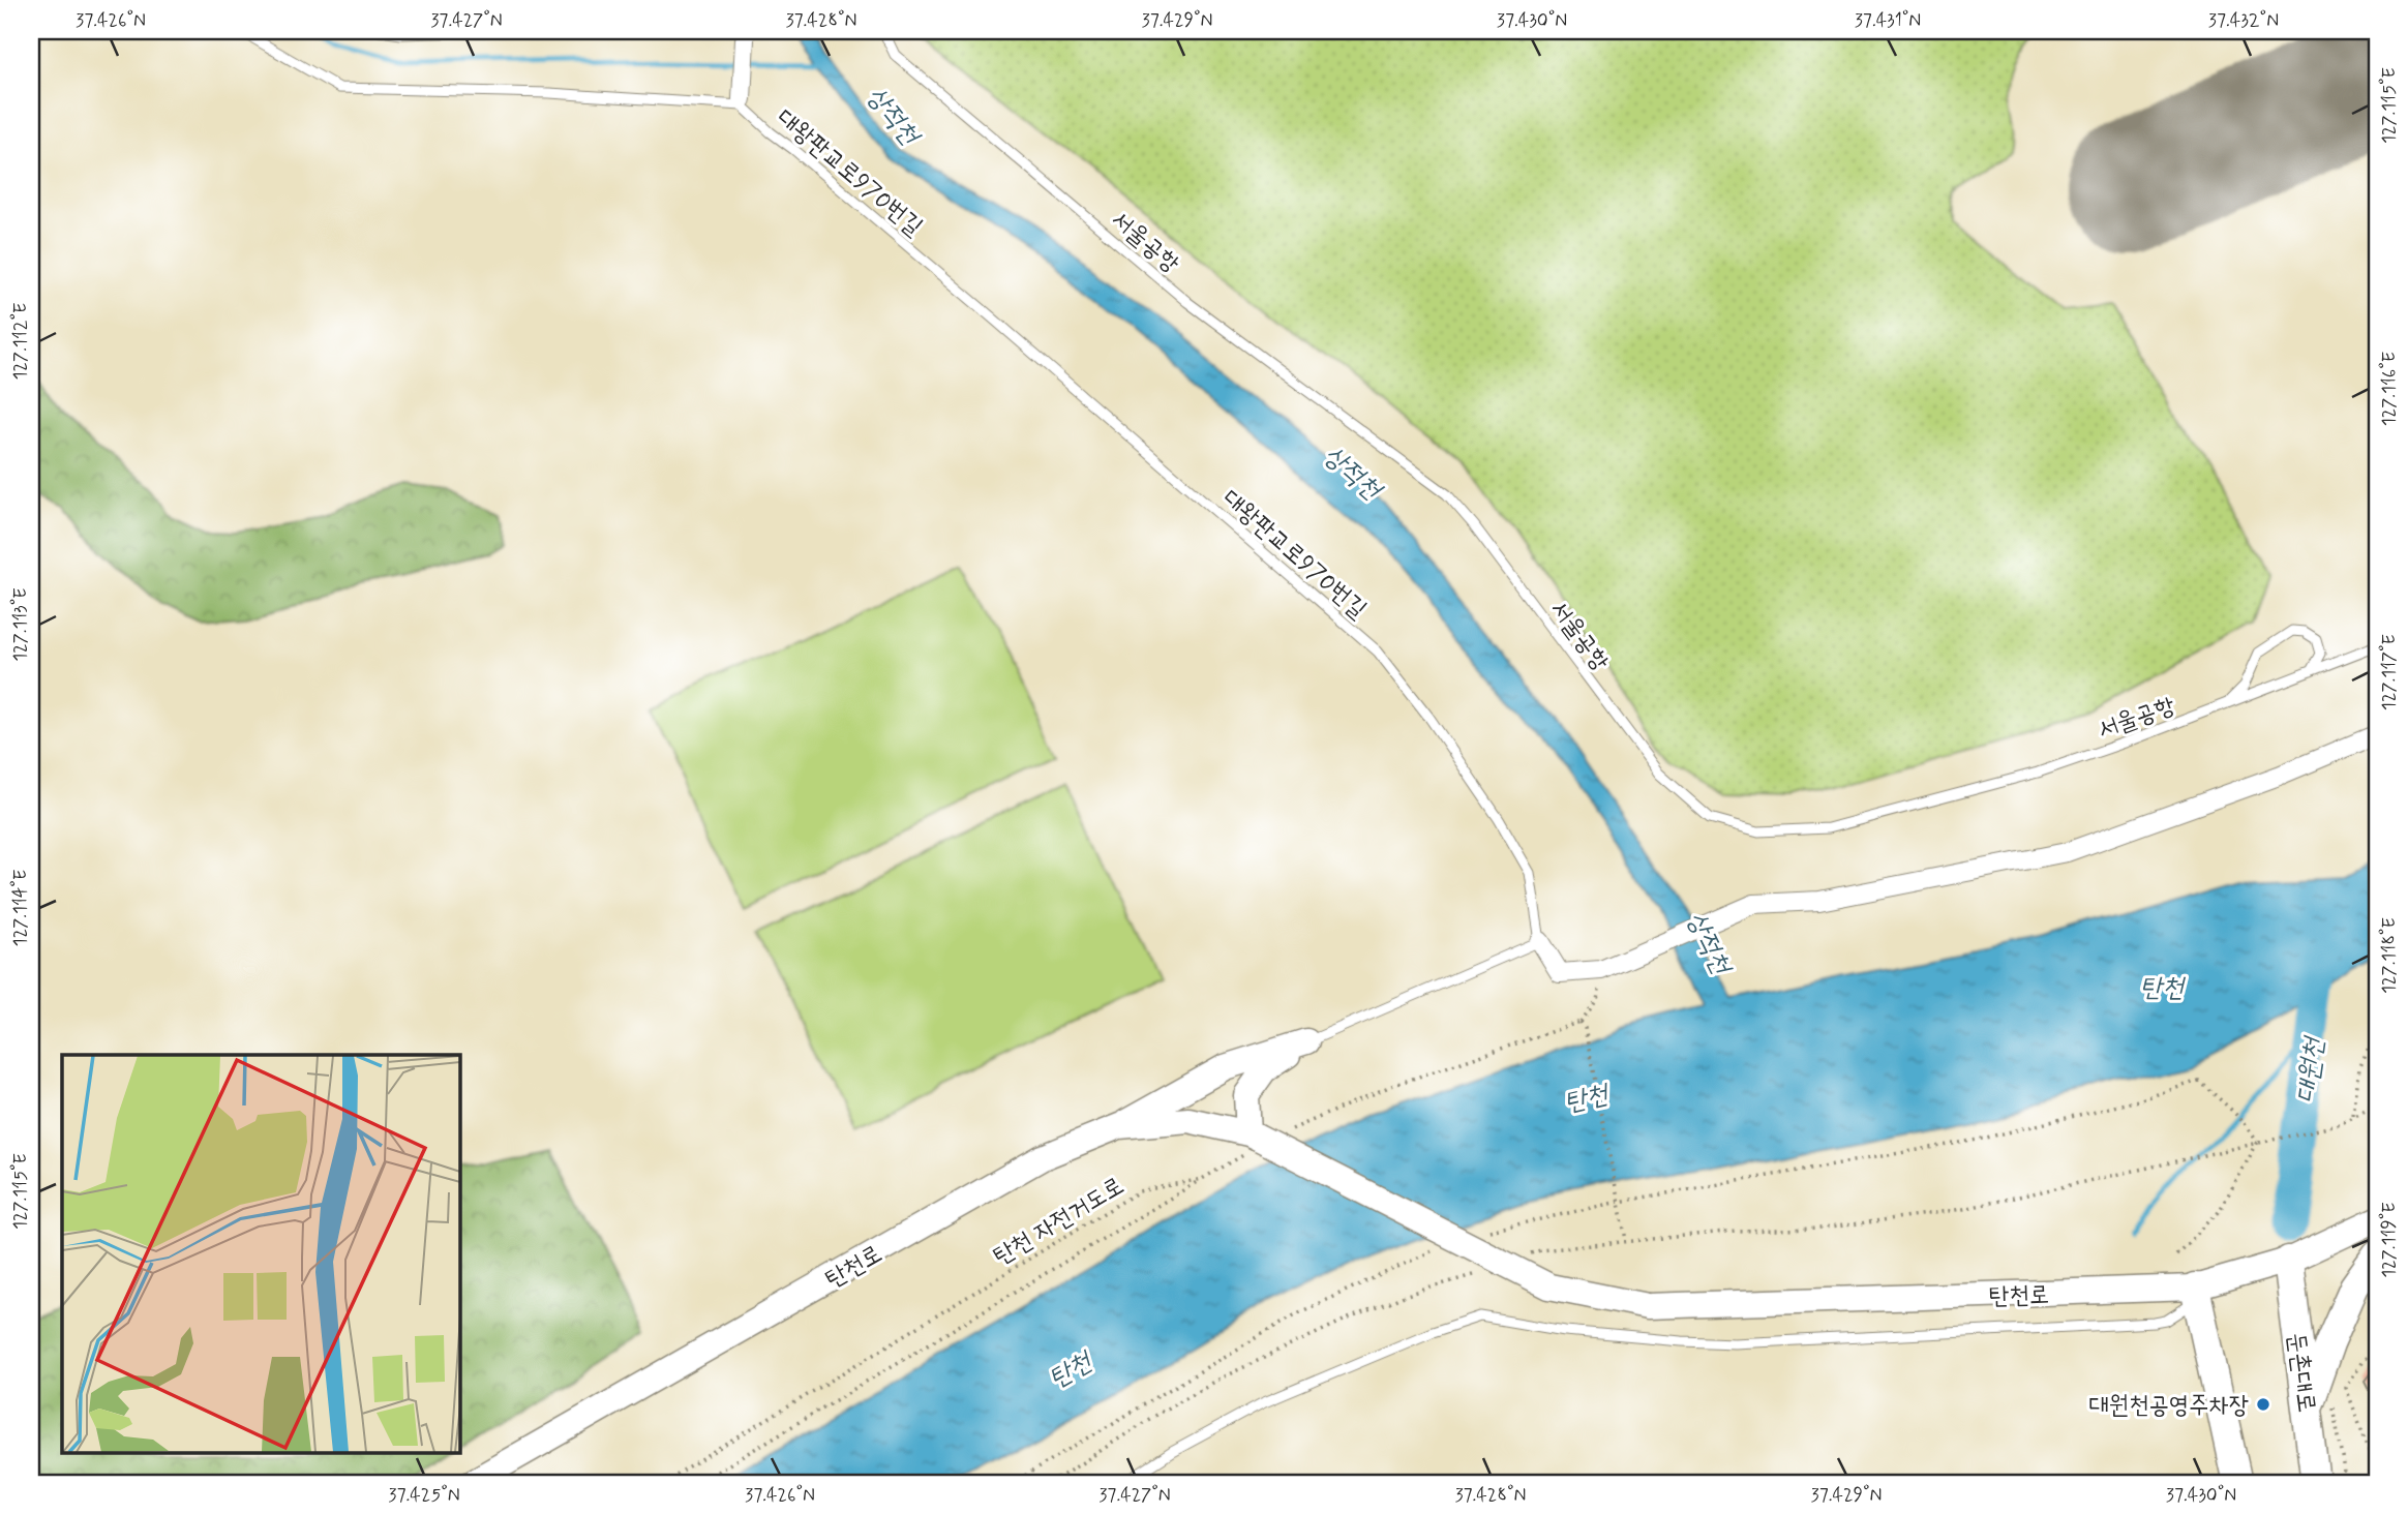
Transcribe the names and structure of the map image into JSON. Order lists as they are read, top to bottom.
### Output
{
  "streets": {
    "main road": ["탄천로", "둔촌대로"],
    "lane": ["대왕판교로970번길", "서울공항"],
    "path": ["탄천 자전거도로"]
  },
  "crossings": [
    ["탄천 자전거도로", "탄천로"],
    ["탄천로", "둔촌대로"]
  ],
  "water": ["상적천", "탄천", "대원천"],
  "places": ["대원천공영주차장"],
  "coordinates": [
    "37.426°N",
    "37.427°N",
    "37.428°N",
    "37.429°N",
    "37.430°N",
    "37.431°N",
    "37.432°N",
    "127.115°E",
    "127.112°E",
    "127.116°E",
    "127.113°E",
    "127.117°E",
    "127.114°E",
    "127.118°E",
    "127.119°E",
    "37.425°N"
  ]
}
